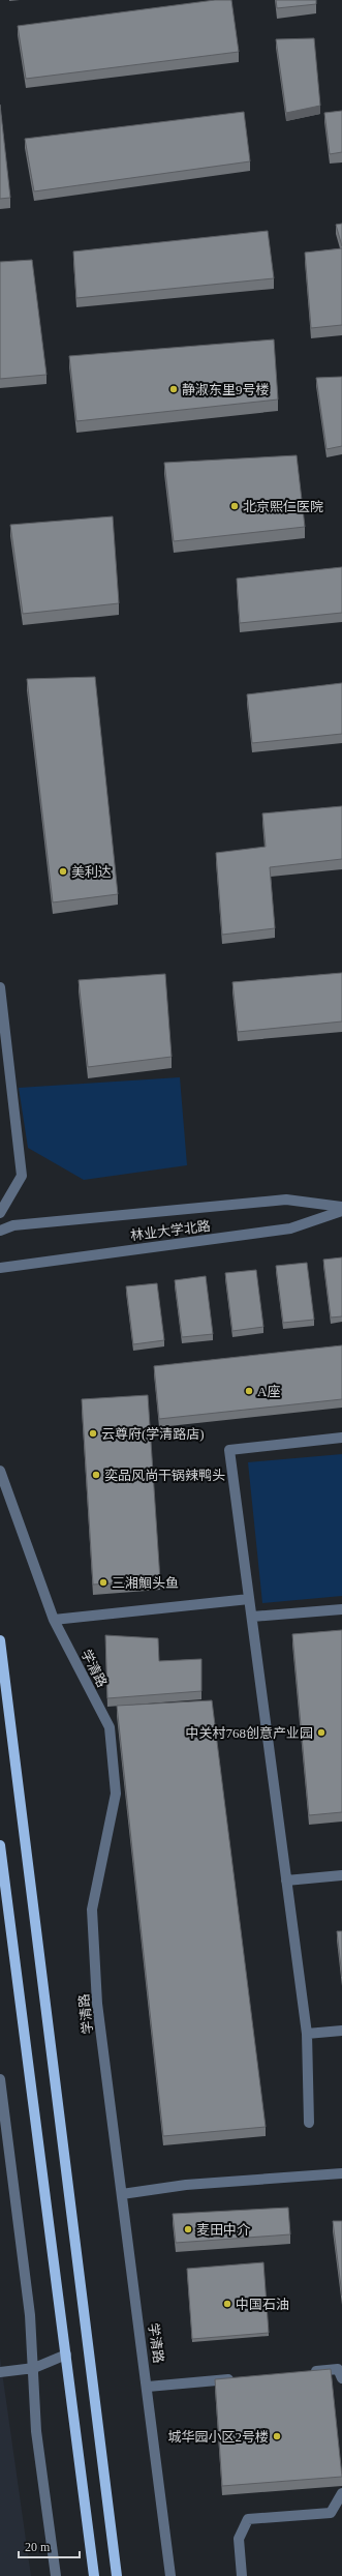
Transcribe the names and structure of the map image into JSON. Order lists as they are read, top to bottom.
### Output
{
  "streets": {
    "street": ["林业大学北路", "学清路"]
  },
  "places": [
    "静淑东里9号楼",
    "北京熙仁医院",
    "美利达",
    "A座",
    "云尊府(学清路店)",
    "奕品风尚干锅辣鸭头",
    "三湘鮰头鱼",
    "中关村768创意产业园",
    "麦田中介",
    "中国石油",
    "城华园小区2号楼"
  ],
  "scale_bar": "20 m"
}
